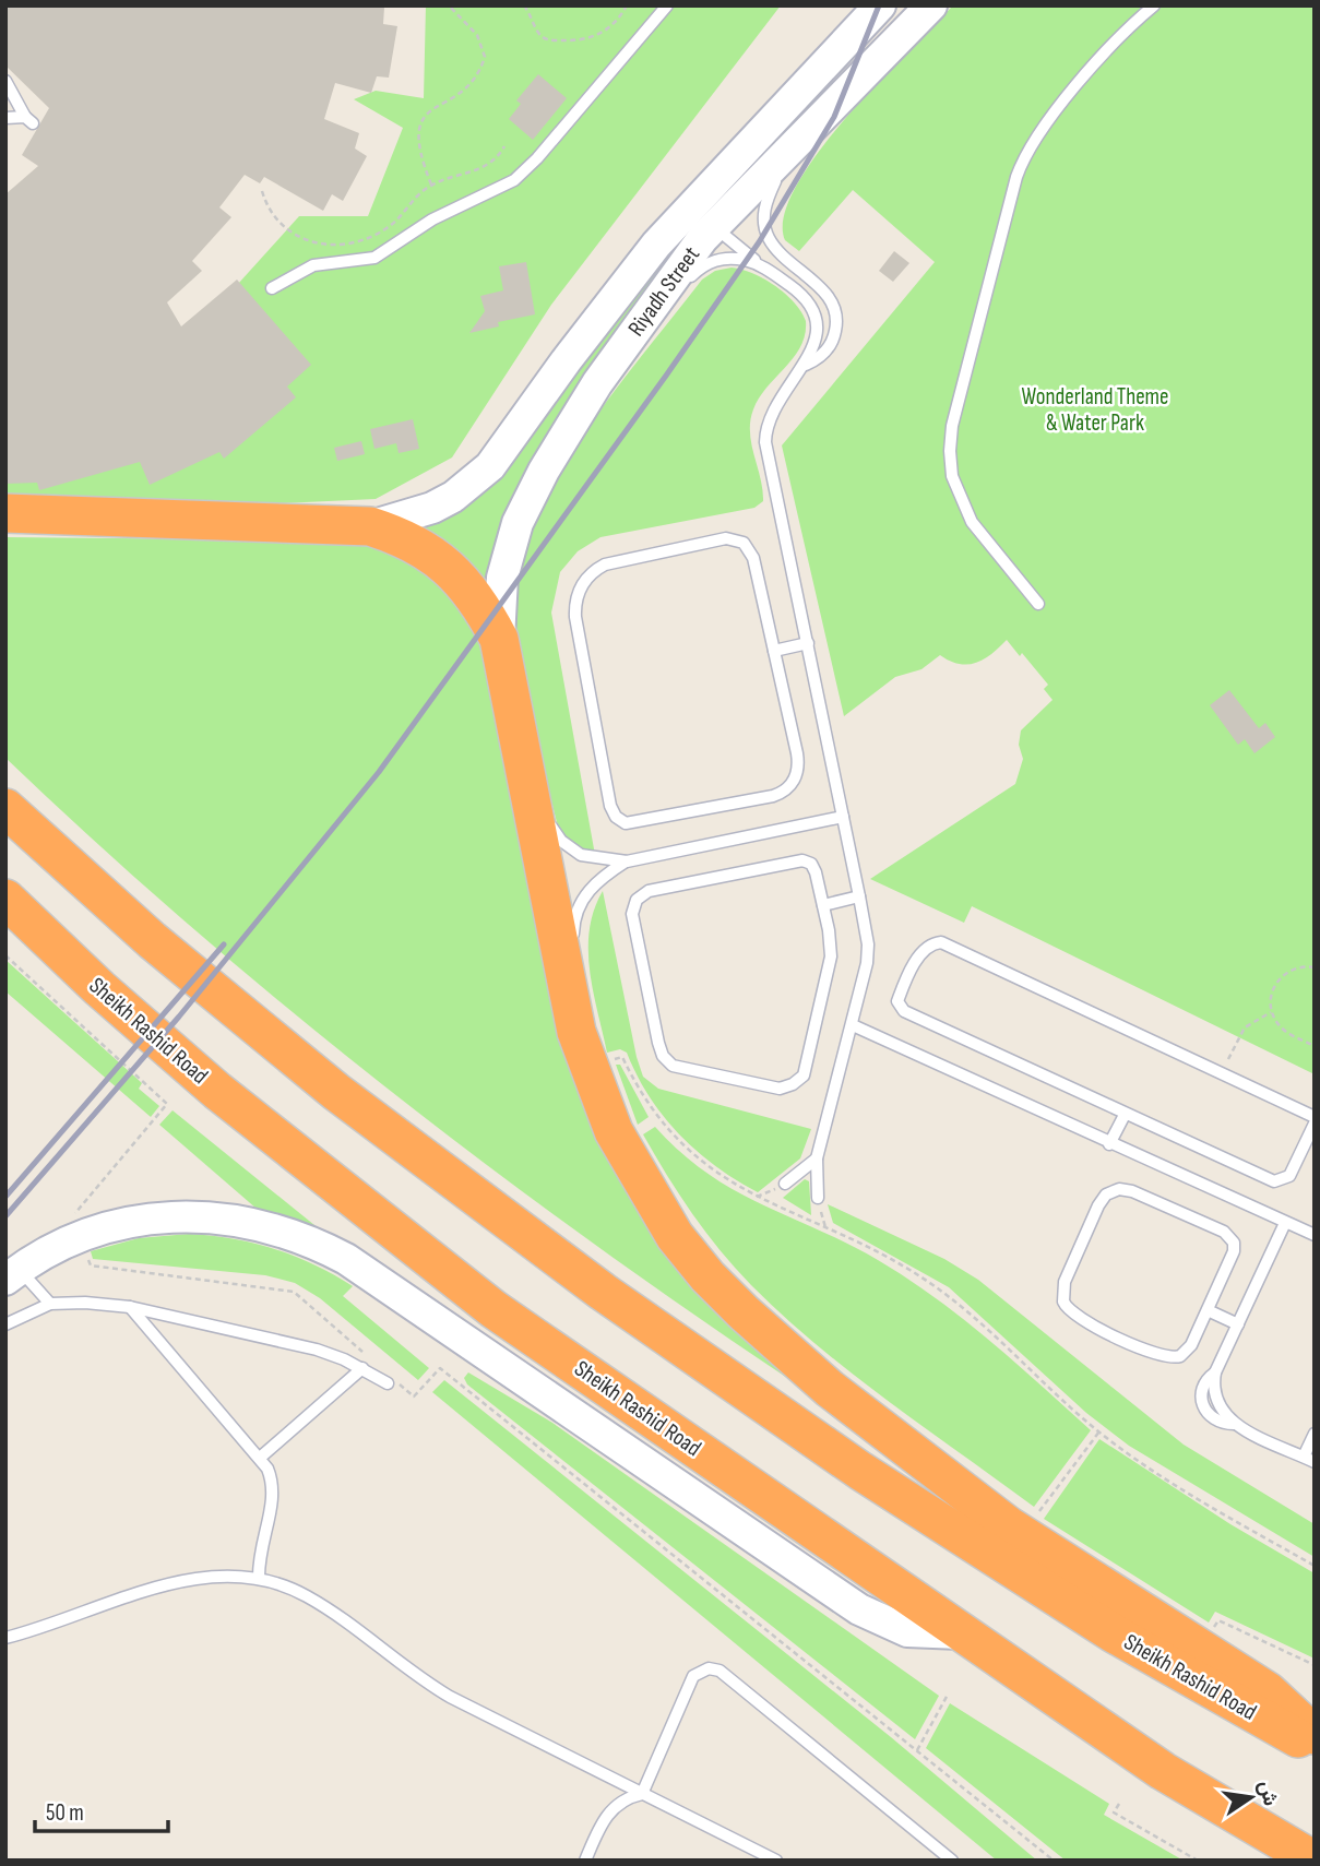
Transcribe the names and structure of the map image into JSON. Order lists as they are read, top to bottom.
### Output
{
  "streets": {
    "highway": ["Sheikh Rashid Road"],
    "main road": ["Riyadh Street"]
  },
  "parks": ["Wonderland Theme & Water Park"],
  "scale_bar": "50 m",
  "north": "right"
}
